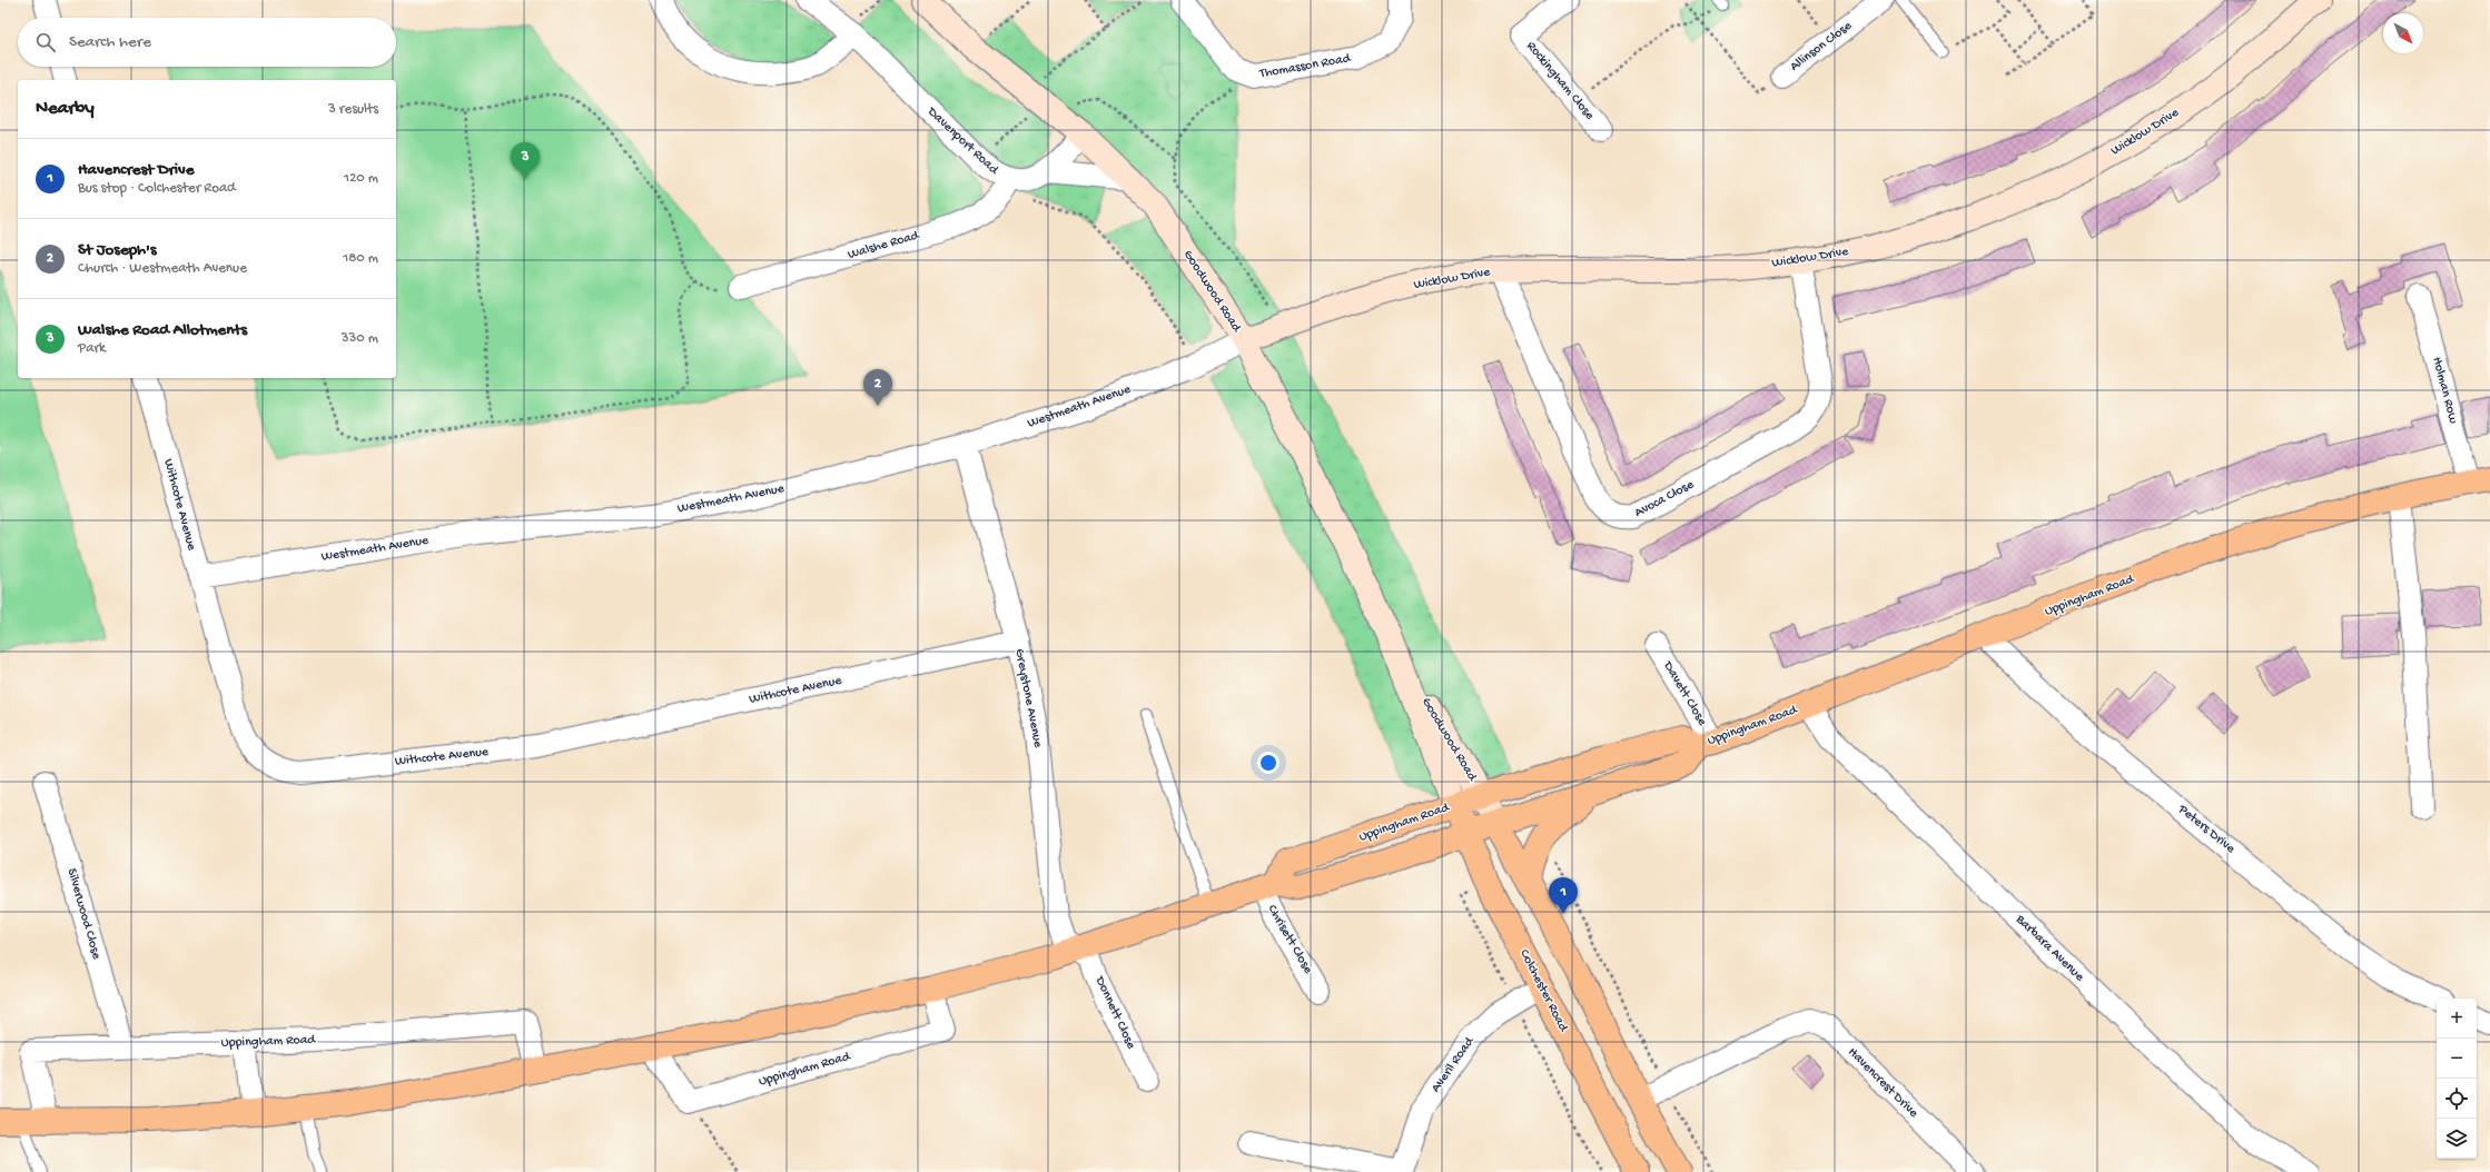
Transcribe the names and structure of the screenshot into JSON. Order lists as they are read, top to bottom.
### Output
{
  "streets": {
    "highway": ["Uppingham Road", "Colchester Road"],
    "street": [
      "Allinson Close",
      "Thomasson Road",
      "Rockingham Close",
      "Wicklow Drive",
      "Davenport Road",
      "Walshe Road",
      "Goodwood Road",
      "Holman Row",
      "Westmeath Avenue",
      "Avoca Close",
      "Withcote Avenue",
      "Davett Close",
      "Greystone Avenue",
      "Peters Drive",
      "Silverwood Close",
      "Chrisett Close",
      "Barbara Avenue",
      "Donnett Close",
      "Averil Road",
      "Havencrest Drive"
    ]
  },
  "crossings": [
    ["Wicklow Drive", "Goodwood Road"],
    ["Wicklow Drive", "Westmeath Avenue"],
    ["Wicklow Drive", "Avoca Close"],
    ["Davenport Road", "Walshe Road"],
    ["Davenport Road", "Goodwood Road"],
    ["Goodwood Road", "Westmeath Avenue"],
    ["Goodwood Road", "Uppingham Road"],
    ["Goodwood Road", "Colchester Road"],
    ["Holman Row", "Uppingham Road"],
    ["Westmeath Avenue", "Withcote Avenue"],
    ["Westmeath Avenue", "Greystone Avenue"],
    ["Withcote Avenue", "Greystone Avenue"],
    ["Uppingham Road", "Davett Close"],
    ["Uppingham Road", "Greystone Avenue"],
    ["Uppingham Road", "Peters Drive"],
    ["Uppingham Road", "Silverwood Close"],
    ["Uppingham Road", "Chrisett Close"],
    ["Uppingham Road", "Barbara Avenue"],
    ["Uppingham Road", "Colchester Road"],
    ["Uppingham Road", "Donnett Close"],
    ["Greystone Avenue", "Donnett Close"],
    ["Colchester Road", "Averil Road"]
  ],
  "north": "bottom right",
  "page": {
    "search": "Search here",
    "heading": ["Nearby", "3 results"],
    "list": [
      {
        "mark": "1",
        "name": "Havencrest Drive",
        "note": "Bus stop · Colchester Road",
        "value": "120 m"
      },
      {
        "mark": "2",
        "name": "St Joseph's",
        "note": "Church · Westmeath Avenue",
        "value": "180 m"
      },
      {
        "mark": "3",
        "name": "Walshe Road Allotments",
        "note": "Park",
        "value": "330 m"
      }
    ],
    "pins": ["3", "2", "1"],
    "map_buttons": ["+", "−"]
  }
}
